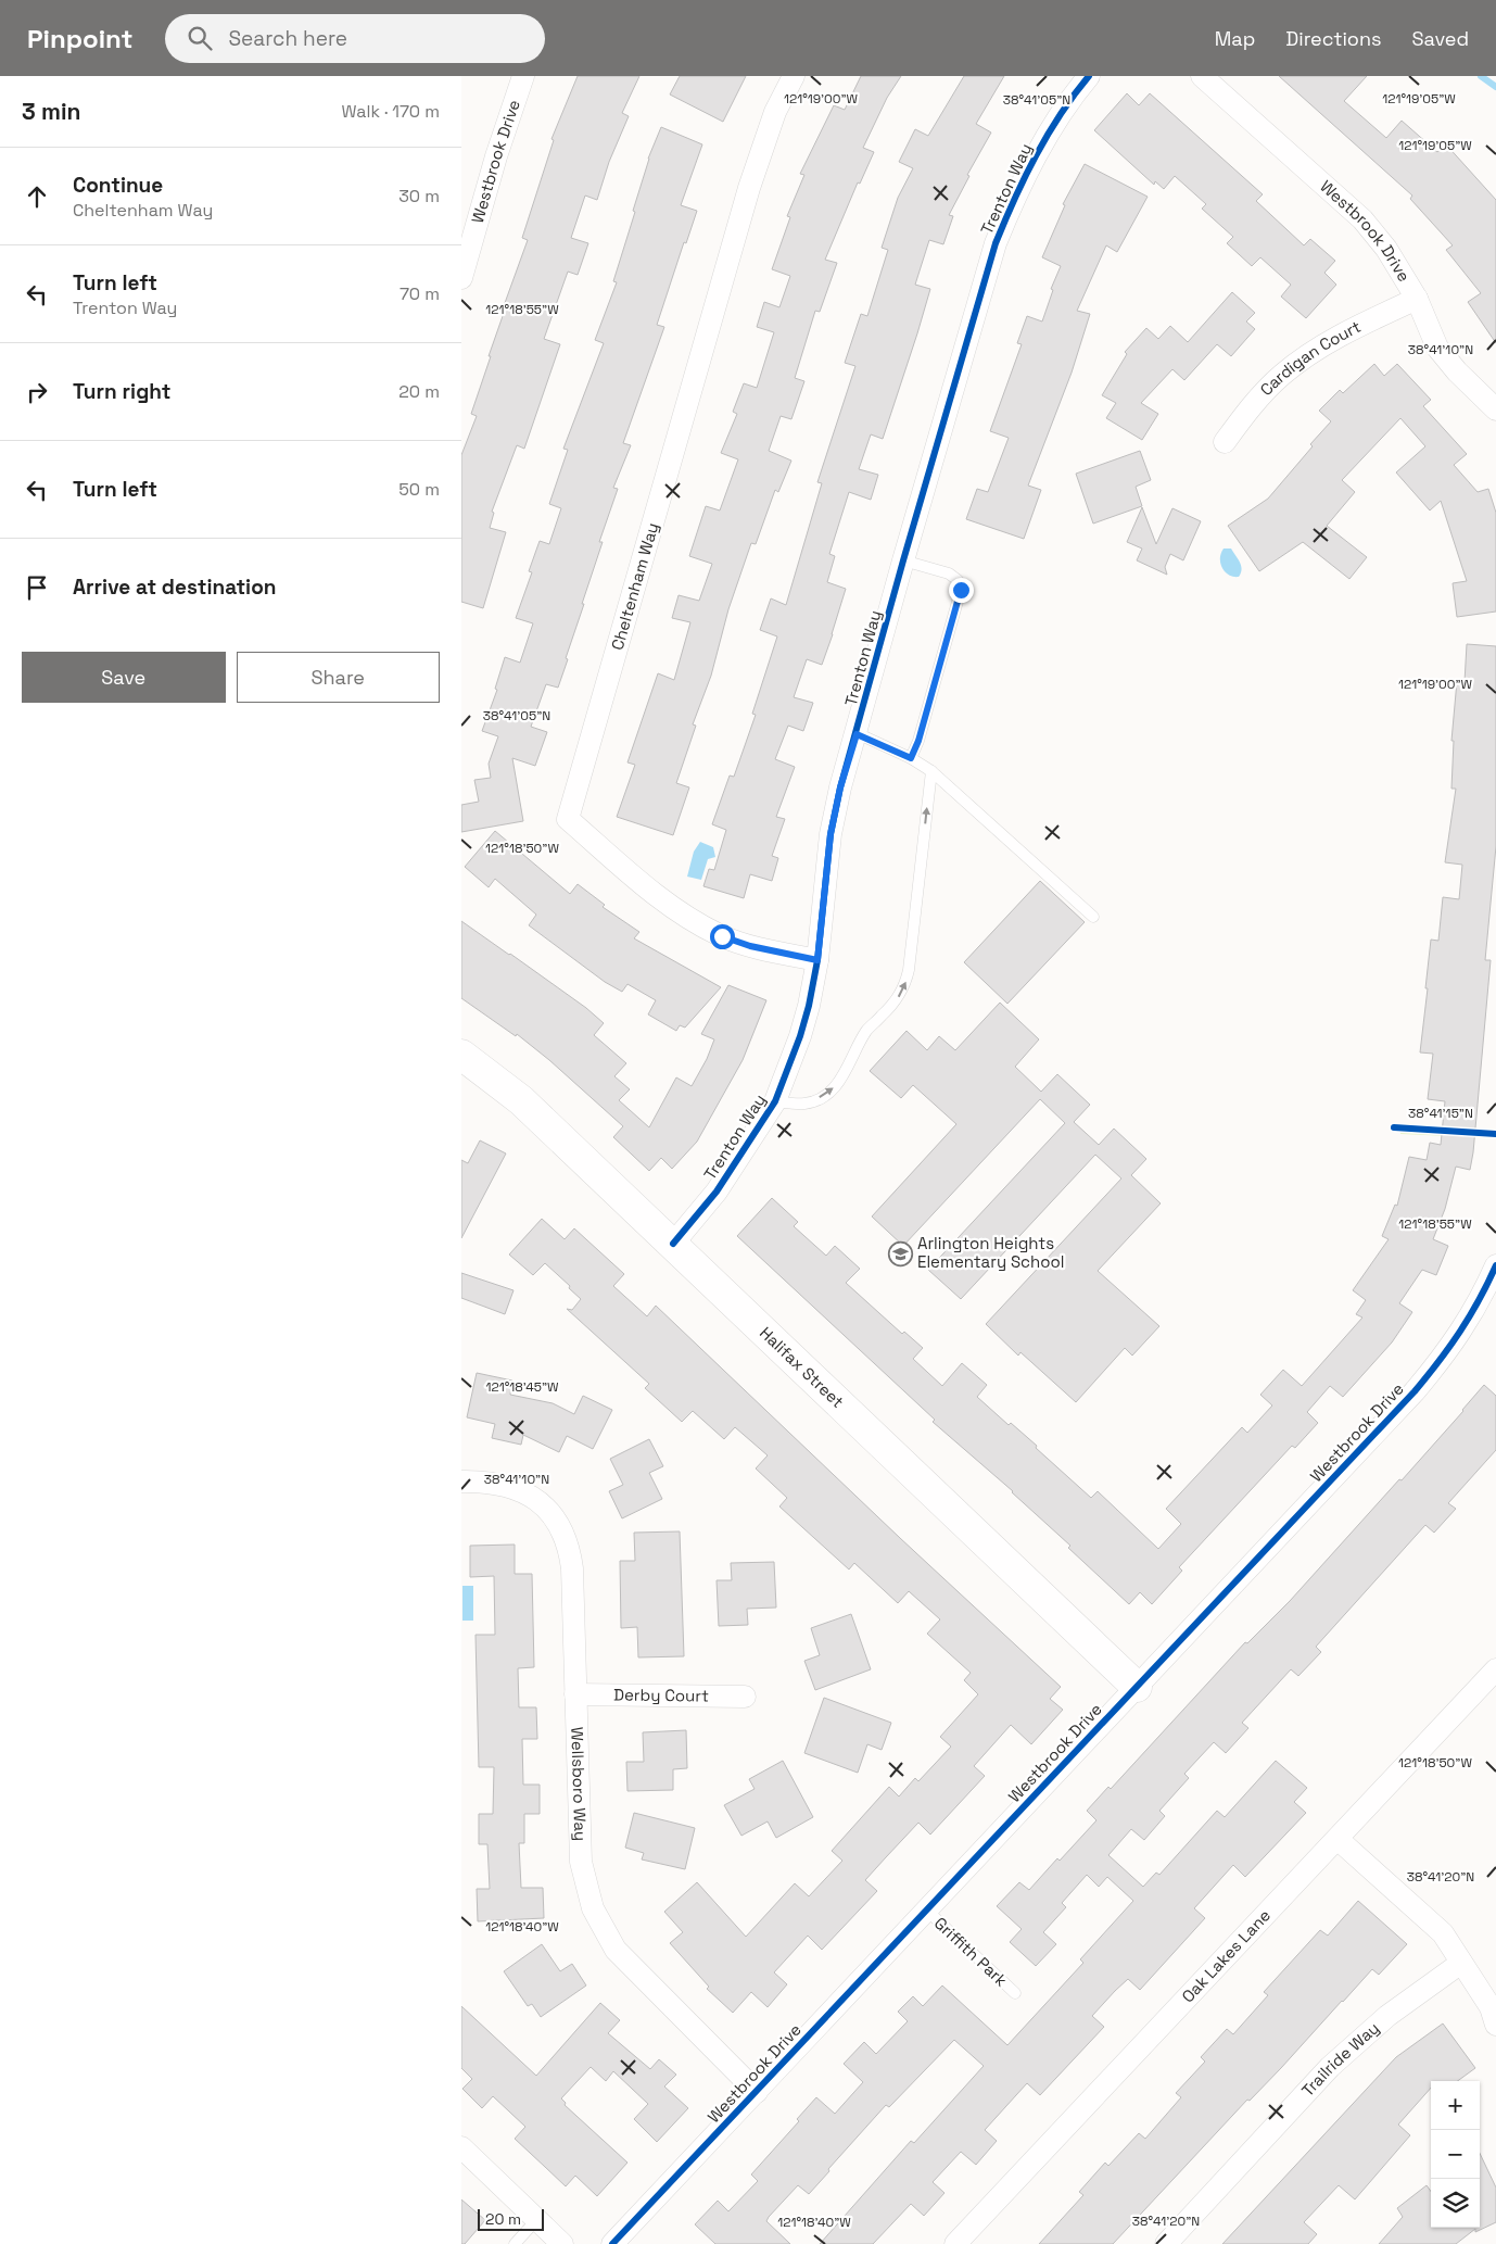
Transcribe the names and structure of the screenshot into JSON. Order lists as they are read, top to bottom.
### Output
{
  "streets": {
    "street": [
      "Westbrook Drive",
      "Trenton Way",
      "Cardigan Court",
      "Cheltenham Way",
      "Halifax Street",
      "Derby Court",
      "Wellsboro Way",
      "Oak Lakes Lane",
      "Trailride Way"
    ],
    "lane": ["Griffith Park"]
  },
  "crossings": [
    ["Westbrook Drive", "Cardigan Court"],
    ["Westbrook Drive", "Halifax Street"],
    ["Westbrook Drive", "Wellsboro Way"],
    ["Westbrook Drive", "Griffith Park"],
    ["Trenton Way", "Cheltenham Way"],
    ["Trenton Way", "Halifax Street"],
    ["Derby Court", "Wellsboro Way"]
  ],
  "places": {
    "school or university": ["Arlington Heights Elementary School"]
  },
  "scale_bar": "20 m",
  "page": {
    "header": "Pinpoint",
    "search": "Search here",
    "nav": ["Map", "Directions", "Saved"],
    "heading": ["3 min", "Walk · 170 m"],
    "list": [
      ["Continue", "Cheltenham Way", "30 m"],
      ["Turn left", "Trenton Way", "70 m"],
      ["Turn right", "20 m"],
      ["Turn left", "50 m"],
      "Arrive at destination"
    ],
    "buttons": ["Save", "Share"],
    "map_buttons": ["+", "−"],
    "scale": "20 m"
  },
  "coordinates": [
    "121°19'05\"W",
    "121°19'00\"W",
    "38°41'05\"N",
    "121°18'55\"W",
    "38°41'10\"N",
    "121°18'50\"W",
    "38°41'15\"N",
    "121°18'45\"W",
    "38°41'20\"N",
    "121°18'40\"W"
  ]
}
